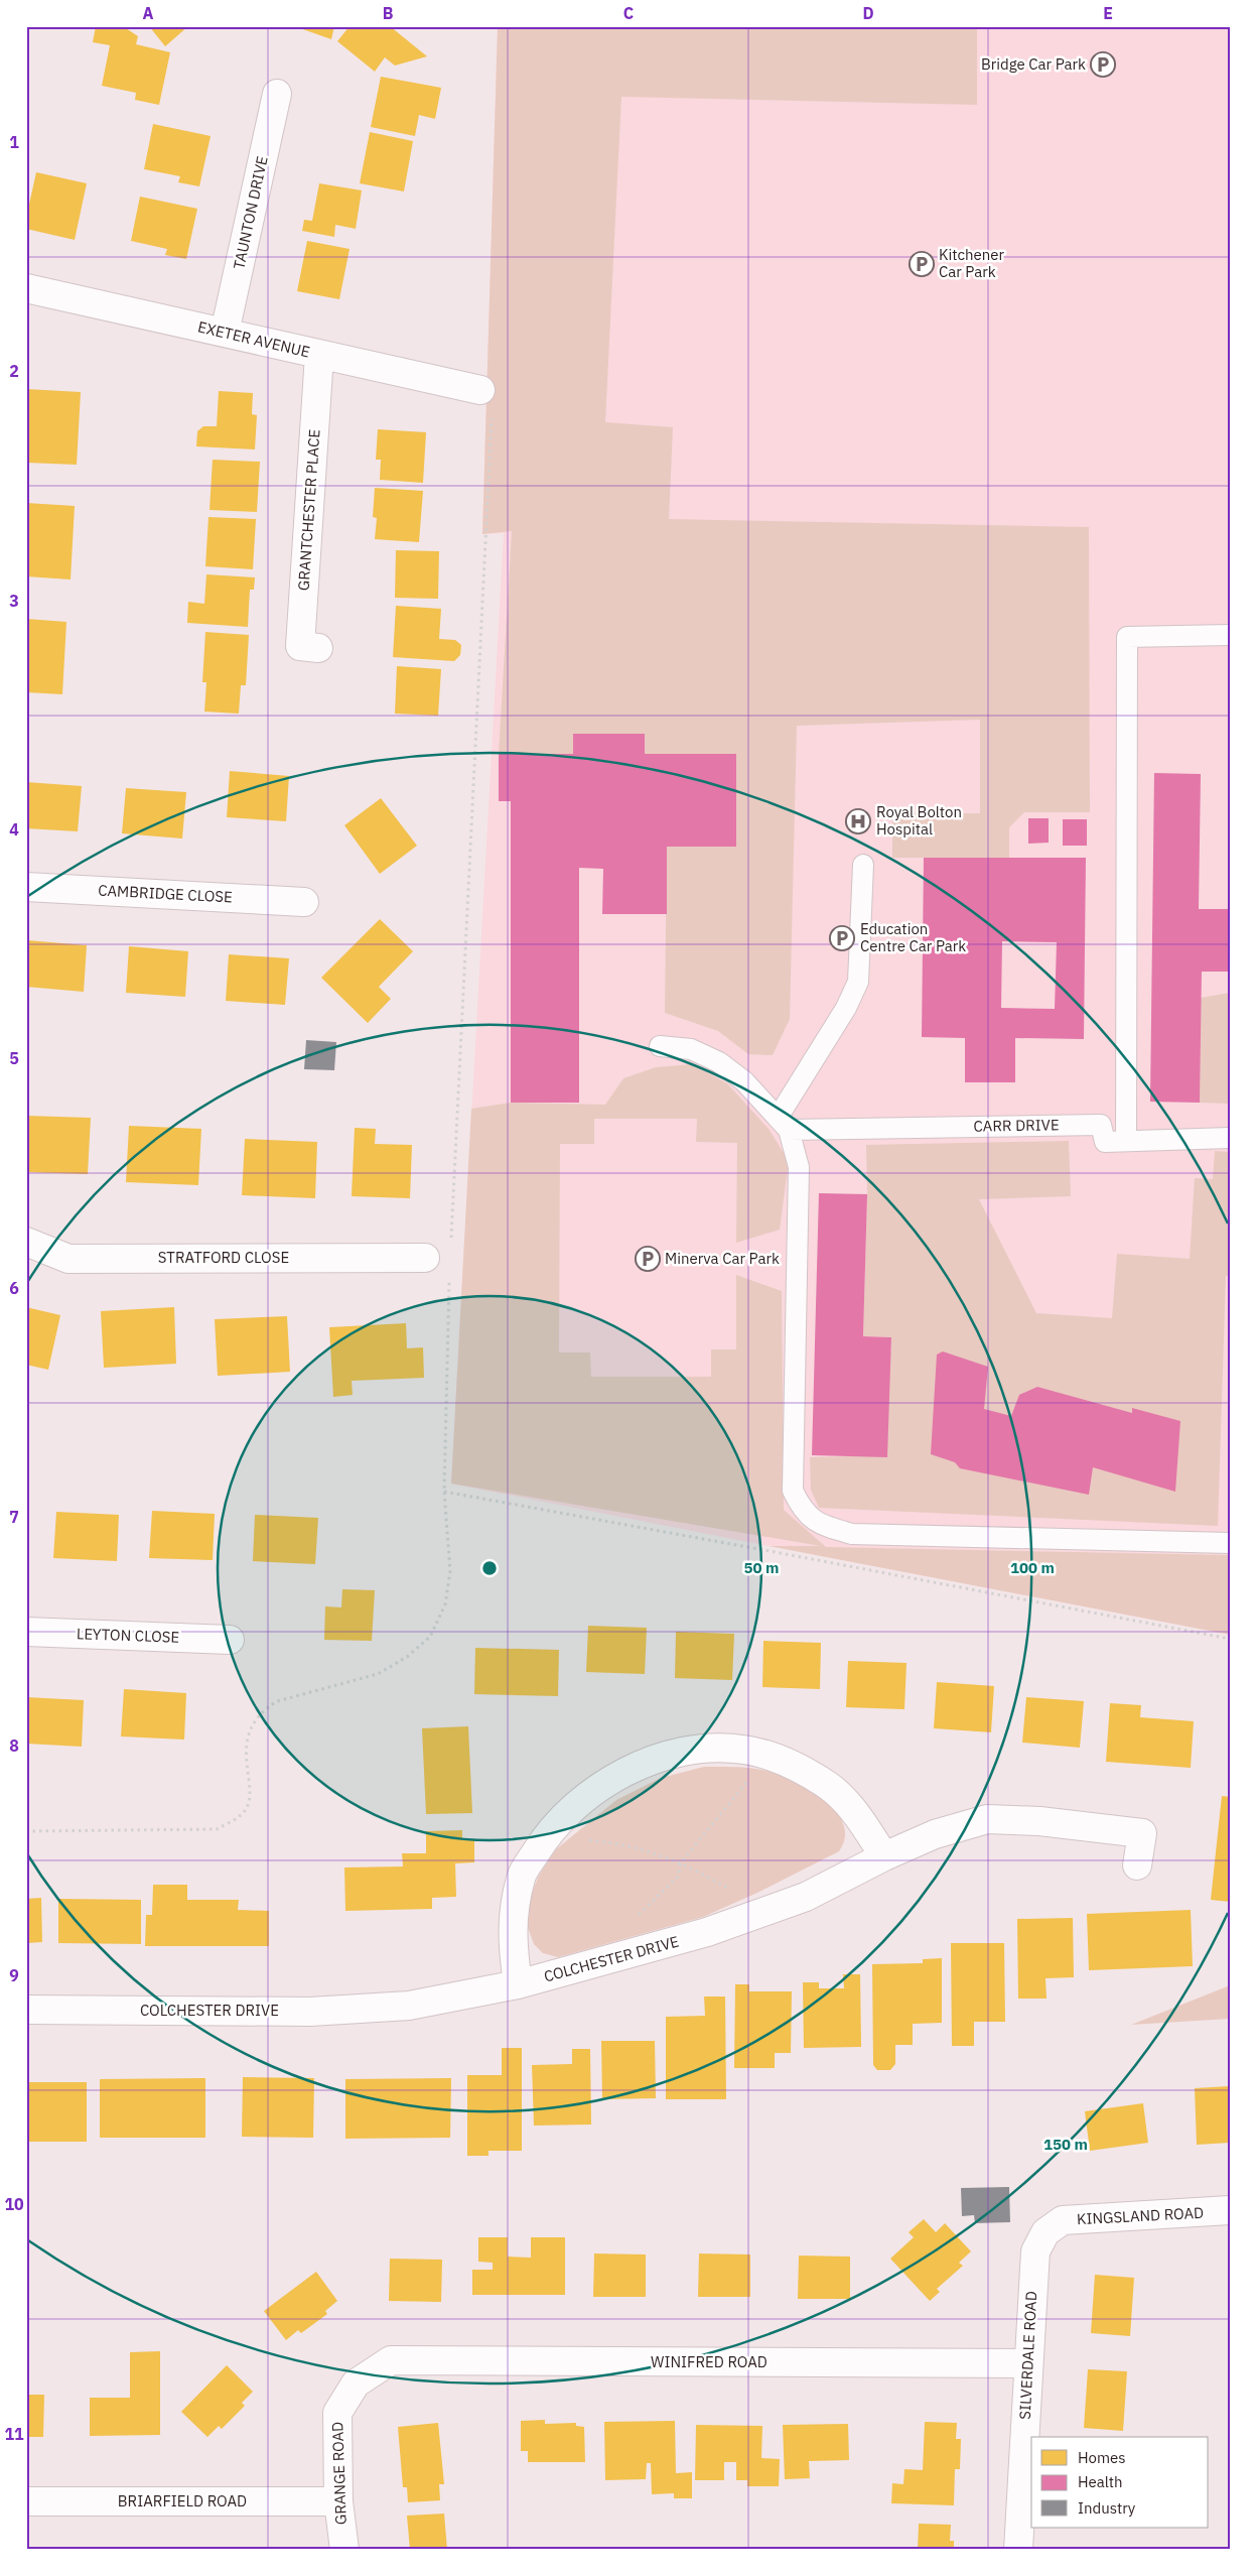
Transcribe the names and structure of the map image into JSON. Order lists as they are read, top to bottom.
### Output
{
  "streets": {
    "street": [
      "TAUNTON DRIVE",
      "EXETER AVENUE",
      "GRANTCHESTER PLACE",
      "CAMBRIDGE CLOSE",
      "STRATFORD CLOSE",
      "LEYTON CLOSE",
      "COLCHESTER DRIVE",
      "KINGSLAND ROAD",
      "SILVERDALE ROAD",
      "WINIFRED ROAD",
      "GRANGE ROAD",
      "BRIARFIELD ROAD"
    ],
    "lane": ["CARR DRIVE"]
  },
  "crossings": [
    ["TAUNTON DRIVE", "EXETER AVENUE"],
    ["EXETER AVENUE", "GRANTCHESTER PLACE"],
    ["KINGSLAND ROAD", "SILVERDALE ROAD"],
    ["SILVERDALE ROAD", "WINIFRED ROAD"],
    ["WINIFRED ROAD", "GRANGE ROAD"],
    ["GRANGE ROAD", "BRIARFIELD ROAD"]
  ],
  "places": {
    "parking": [
      "Bridge Car Park",
      "Kitchener Car Park",
      "Education Centre Car Park",
      "Minerva Car Park"
    ],
    "hospital": ["Royal Bolton Hospital"]
  },
  "legend": ["Homes", "Health", "Industry"],
  "grid": {
    "columns": [
      "A",
      "B",
      "C",
      "D",
      "E"
    ],
    "rows": [
      "1",
      "2",
      "3",
      "4",
      "5",
      "6",
      "7",
      "8",
      "9",
      "10",
      "11"
    ]
  },
  "rings": ["50 m", "100 m", "150 m"]
}
